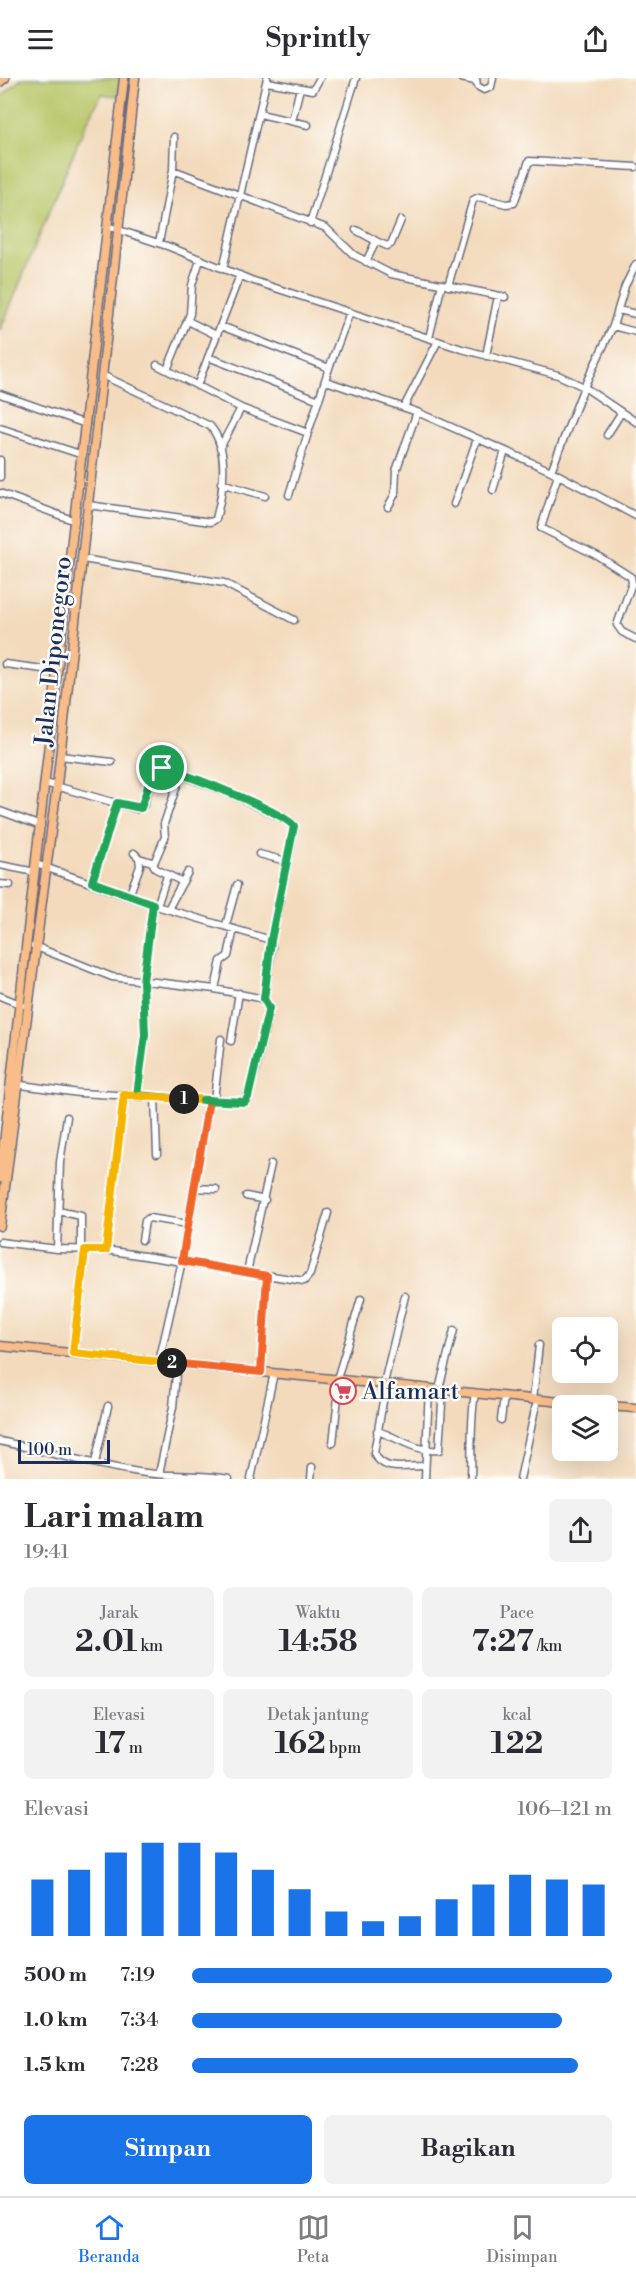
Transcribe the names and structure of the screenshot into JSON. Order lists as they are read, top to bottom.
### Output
{
  "streets": {
    "main road": ["Jalan Diponegoro"]
  },
  "places": {
    "supermarket": ["Alfamart"]
  },
  "scale_bar": "100 m",
  "page": {
    "header": "Sprintly",
    "pins": ["1", "2"],
    "scale": "100 m",
    "heading": ["Lari malam", "19:41"],
    "stats": [
      ["Jarak", "2.01 km"],
      ["Waktu", "14:58"],
      ["Pace", "7:27 /km"],
      ["Elevasi", "17 m"],
      ["Detak jantung", "162 bpm"],
      ["kcal", "122"]
    ],
    "chart": ["Elevasi", "106–121 m"],
    "list": [
      {
        "name": "500 m",
        "note": "7:19"
      },
      {
        "name": "1.0 km",
        "note": "7:34"
      },
      {
        "name": "1.5 km",
        "note": "7:28"
      }
    ],
    "buttons": ["Simpan", "Bagikan"],
    "tabs": ["Beranda", "Peta", "Disimpan"]
  }
}
